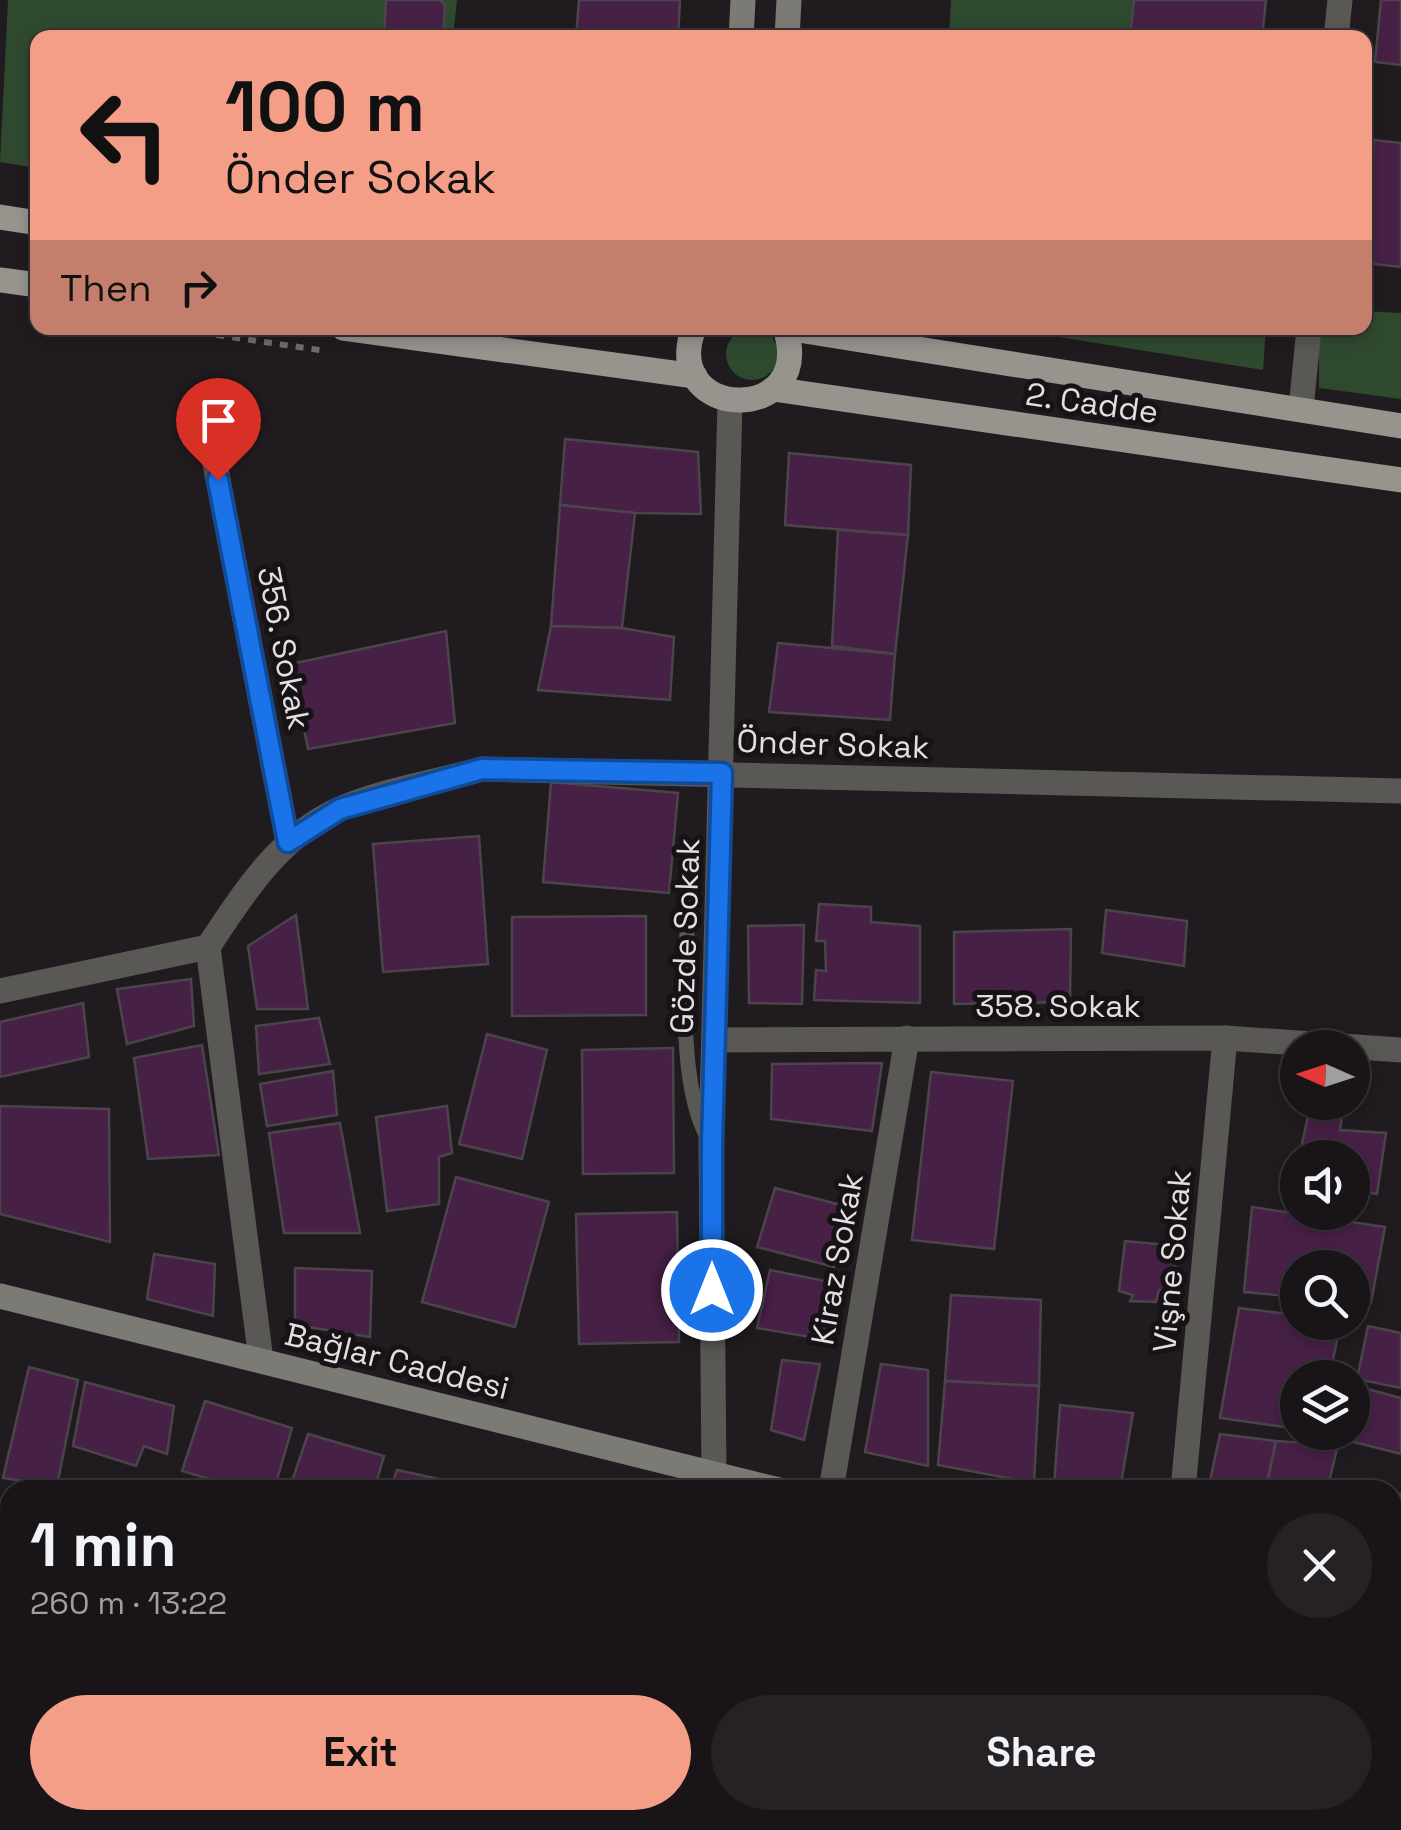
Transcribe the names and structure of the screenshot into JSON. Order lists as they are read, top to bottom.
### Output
{
  "streets": {
    "main road": ["2. Cadde"],
    "street": [
      "356. Sokak",
      "Önder Sokak",
      "Gözde Sokak",
      "358. Sokak",
      "Kiraz Sokak",
      "Vişne Sokak",
      "Bağlar Caddesi"
    ]
  },
  "crossings": [
    ["2. Cadde", "Gözde Sokak"],
    ["356. Sokak", "Önder Sokak"],
    ["Önder Sokak", "Gözde Sokak"],
    ["Gözde Sokak", "358. Sokak"],
    ["Gözde Sokak", "Bağlar Caddesi"],
    ["358. Sokak", "Kiraz Sokak"],
    ["358. Sokak", "Vişne Sokak"]
  ],
  "north": "left",
  "page": {
    "turn": ["100 m", "Önder Sokak"],
    "then": "Then",
    "heading": ["1 min", "260 m · 13:22"],
    "buttons": ["Exit", "Share"]
  }
}
